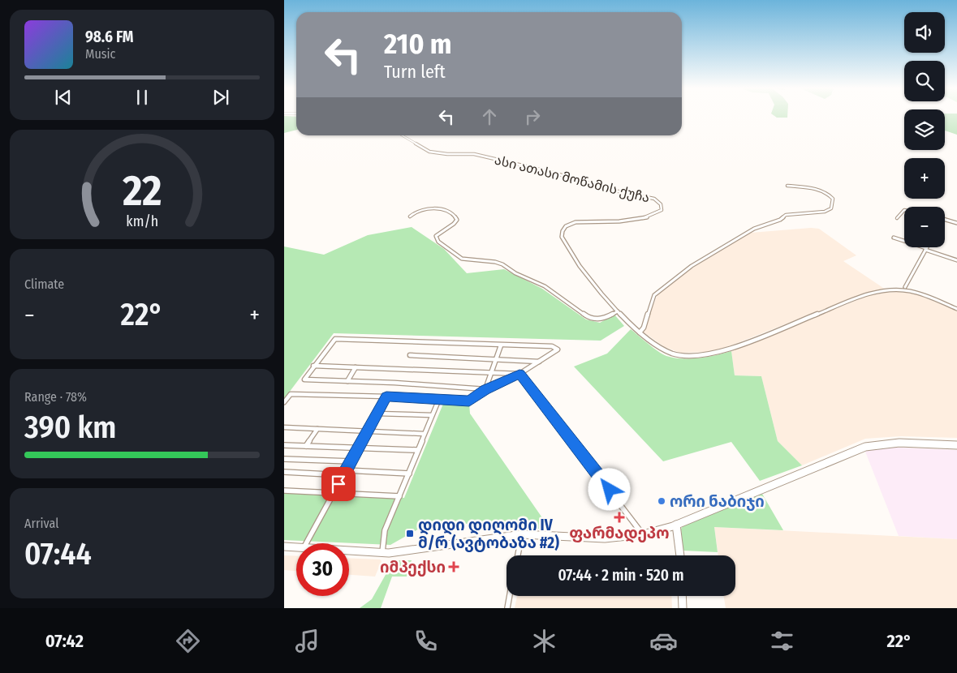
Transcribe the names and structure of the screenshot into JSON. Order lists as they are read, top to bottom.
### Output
{
  "streets": {
    "street": ["ასი ათასი მოწამის ქუჩა"]
  },
  "places": {
    "other": ["ორი ნაბიჯი"],
    "health": ["ფარმადეპო", "იმპექსი"],
    "transit": ["დიდი დიღომი IV მ/რ (ავტობაზა #2)"]
  },
  "page": {
    "map_buttons": ["+", "−"],
    "turn": ["210 m", "Turn left"],
    "song": ["98.6 FM", "Music"],
    "tile": [
      "Climate",
      ["Range · 78%", "390 km"],
      ["Arrival", "07:44"]
    ],
    "heat": ["−", "22°", "+"],
    "limit": "30",
    "trip": "07:44 · 2 min · 520 m",
    "tabs": ["07:42", "22°"],
    "gauge": ["22", "km/h"]
  }
}
